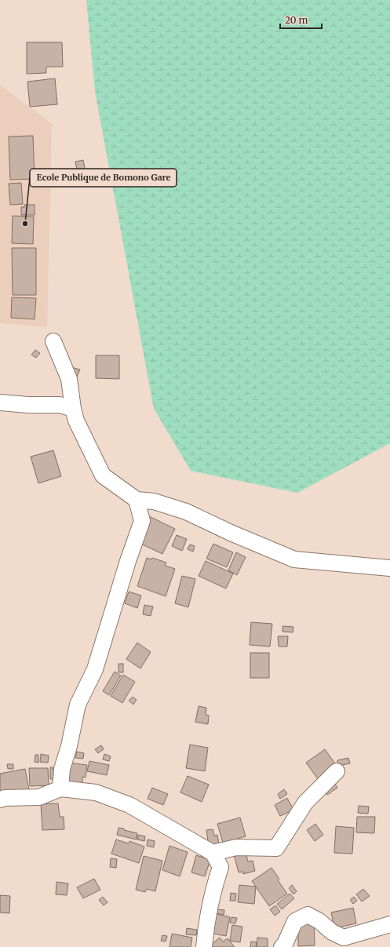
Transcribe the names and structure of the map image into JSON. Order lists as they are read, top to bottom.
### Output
{
  "places": ["Ecole Publique de Bomono Gare"],
  "scale_bar": "20 m"
}
